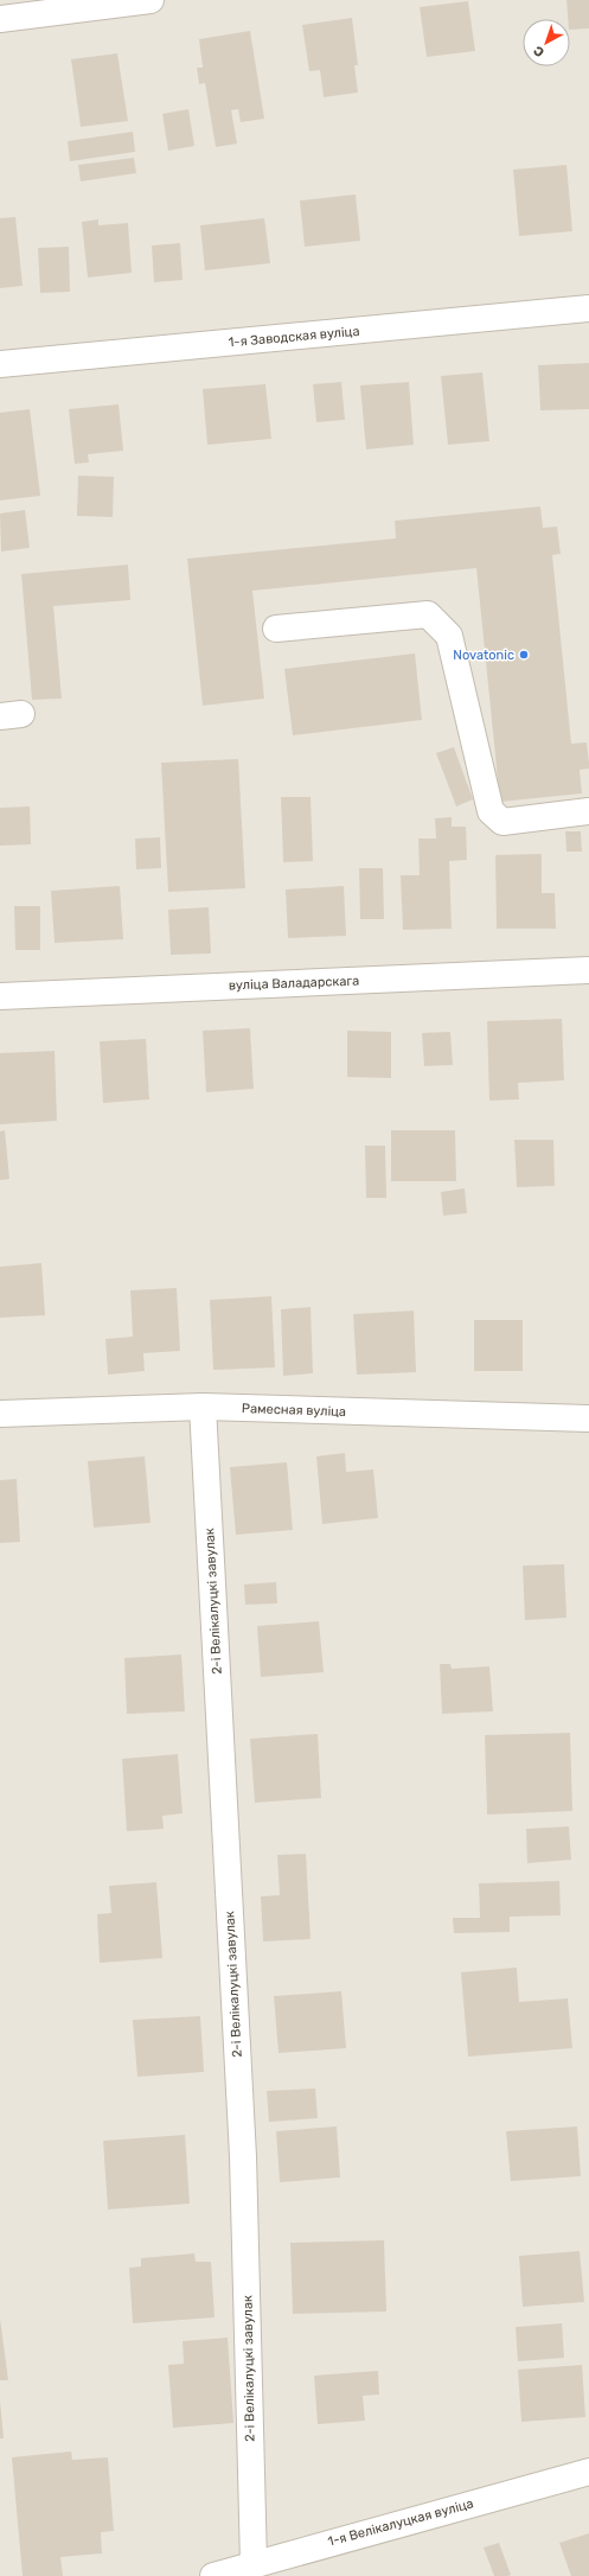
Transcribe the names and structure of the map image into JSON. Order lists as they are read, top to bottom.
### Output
{
  "streets": {
    "street": [
      "1-я Заводская вуліца",
      "вуліца Валадарскага",
      "Рамесная вуліца",
      "2-і Велікалуцкі завулак",
      "1-я Велікалуцкая вуліца"
    ]
  },
  "crossings": [
    ["Рамесная вуліца", "2-і Велікалуцкі завулак"],
    ["2-і Велікалуцкі завулак", "1-я Велікалуцкая вуліца"]
  ],
  "places": ["Novatonic"],
  "north": "bottom left"
}
